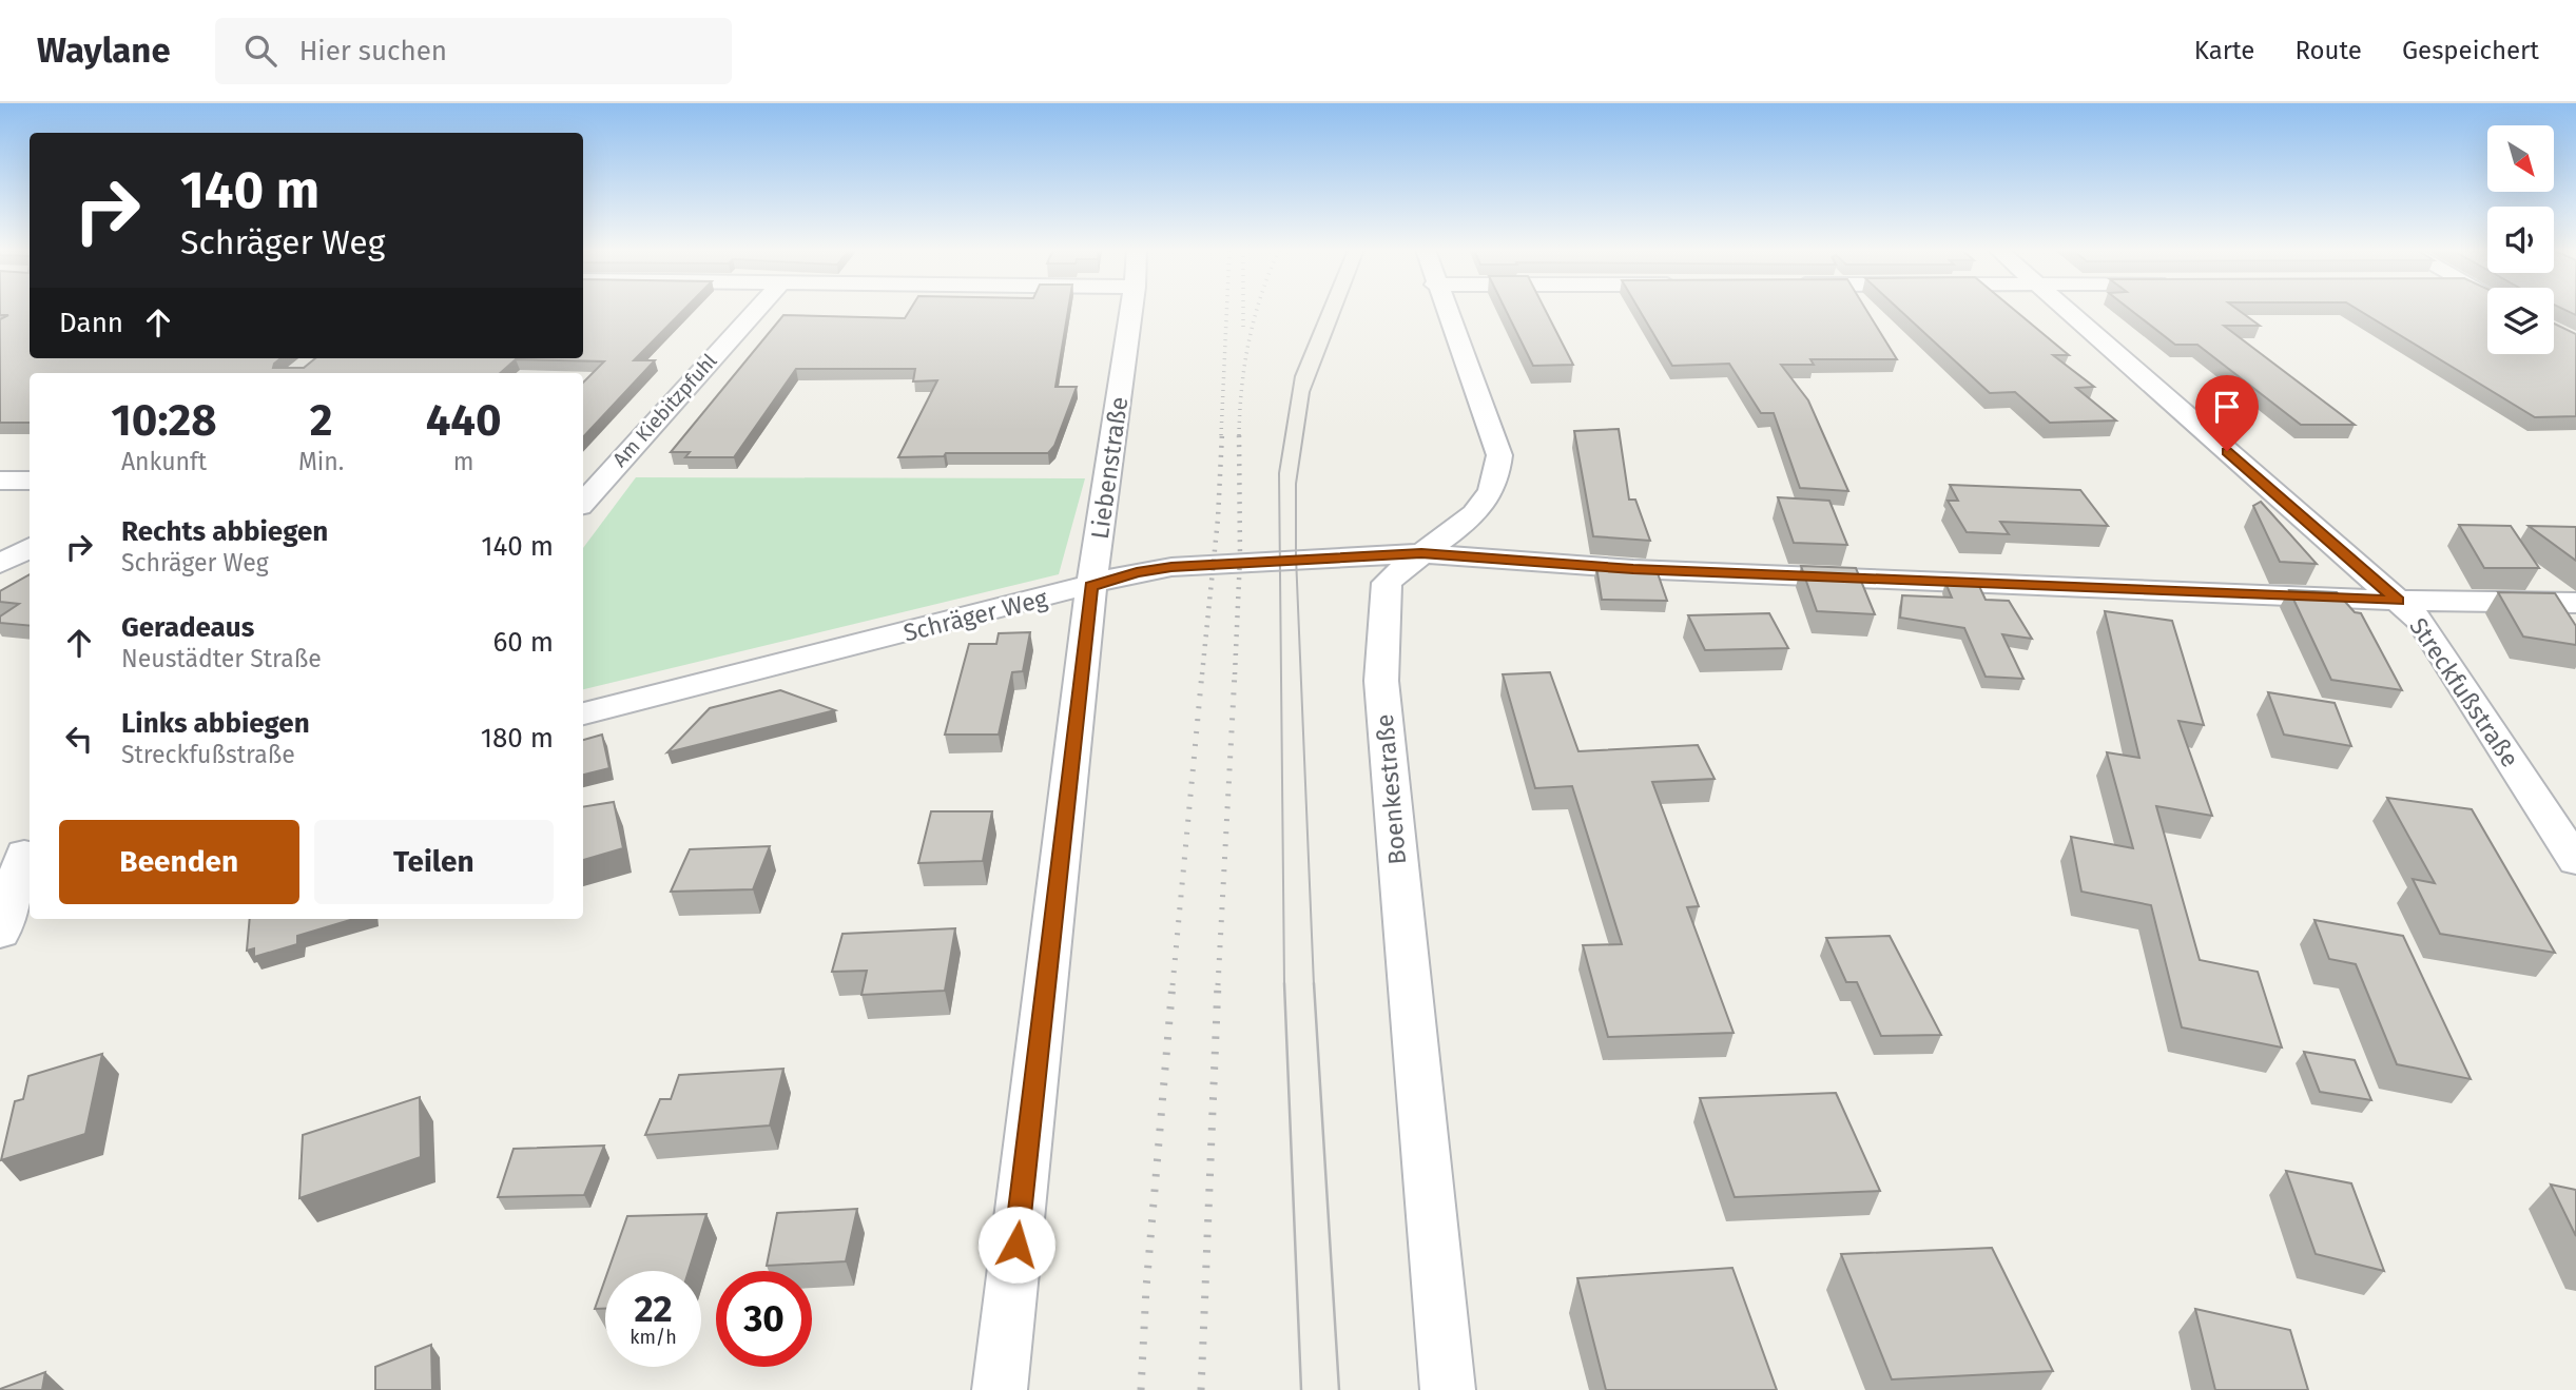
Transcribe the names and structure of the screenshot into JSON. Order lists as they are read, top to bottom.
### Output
{
  "streets": {
    "street": [
      "Am Kiebitzpfuhl",
      "Liebenstraße",
      "Schräger Weg",
      "Streckfußstraße",
      "Boenkestraße"
    ]
  },
  "crossings": [
    ["Liebenstraße", "Schräger Weg"],
    ["Schräger Weg", "Streckfußstraße"],
    ["Schräger Weg", "Boenkestraße"]
  ],
  "north": "bottom right",
  "page": {
    "header": "Waylane",
    "search": "Hier suchen",
    "nav": ["Karte", "Route", "Gespeichert"],
    "turn": ["140 m", "Schräger Weg"],
    "then": "Dann",
    "eta": [
      "10:28",
      "Ankunft",
      "2",
      "Min.",
      "440",
      "m"
    ],
    "list": [
      {
        "name": "Rechts abbiegen",
        "note": "Schräger Weg",
        "value": "140 m"
      },
      {
        "name": "Geradeaus",
        "note": "Neustädter Straße",
        "value": "60 m"
      },
      {
        "name": "Links abbiegen",
        "note": "Streckfußstraße",
        "value": "180 m"
      }
    ],
    "buttons": ["Beenden", "Teilen"],
    "speed": "22 km/h",
    "limit": "30"
  }
}
